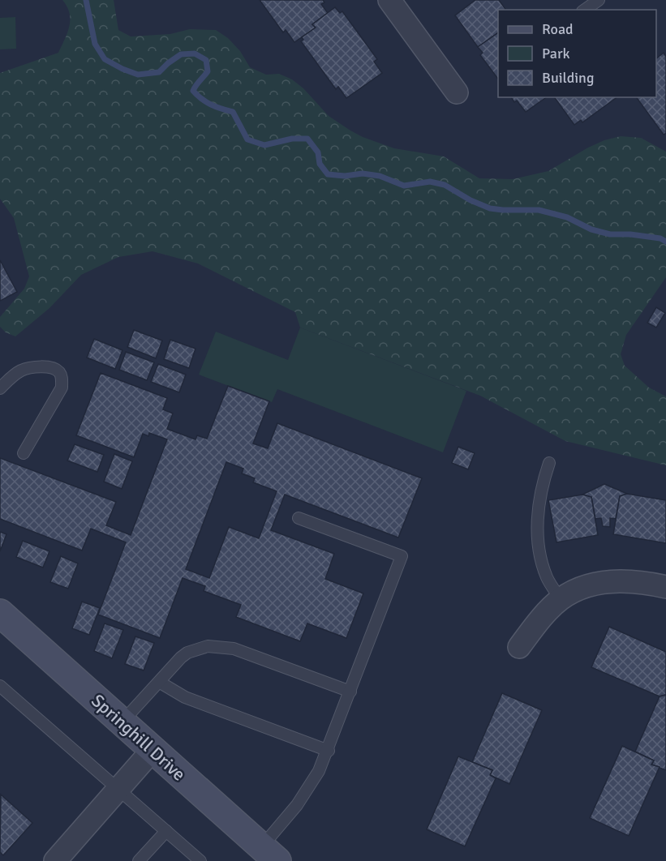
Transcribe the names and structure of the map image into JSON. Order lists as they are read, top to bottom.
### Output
{
  "streets": {
    "street": ["Springhill Drive"]
  },
  "legend": ["Road", "Park", "Building"]
}
